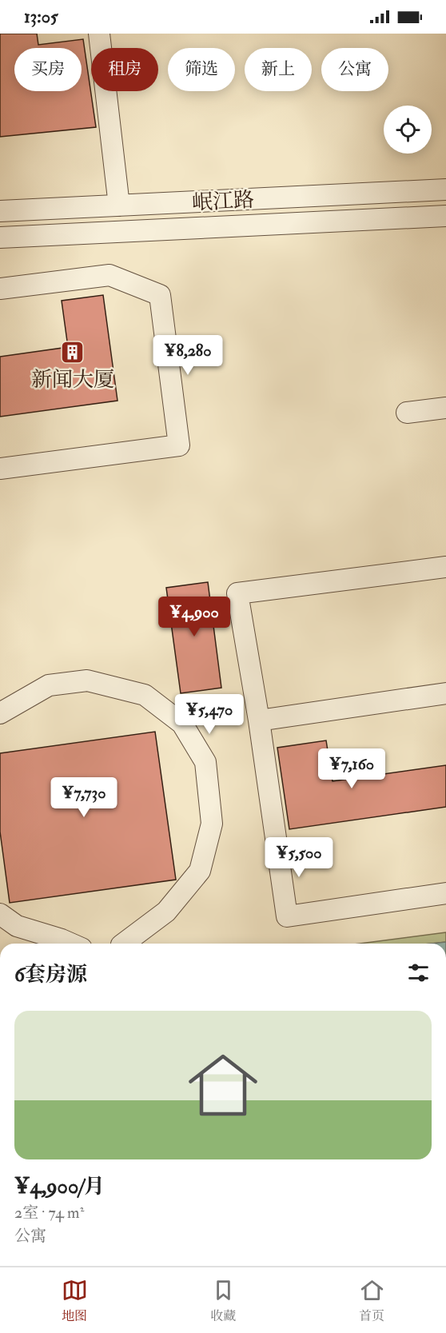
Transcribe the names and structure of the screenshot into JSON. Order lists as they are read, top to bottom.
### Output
{
  "streets": {
    "street": ["岷江路"]
  },
  "places": {
    "building": ["新闻大厦"]
  },
  "page": {
    "status": "13:05",
    "chip": [
      "买房",
      "租房",
      "筛选",
      "新上",
      "公寓"
    ],
    "price": [
      "¥8,280",
      "¥4,900",
      "¥5,470",
      "¥7,160",
      "¥7,730",
      "¥5,500"
    ],
    "heading": "6套房源",
    "list": [
      {
        "name": "¥4,900/月",
        "note": "2室 · 74 m² · 公寓"
      }
    ],
    "tabs": ["地图", "收藏", "首页"]
  }
}
